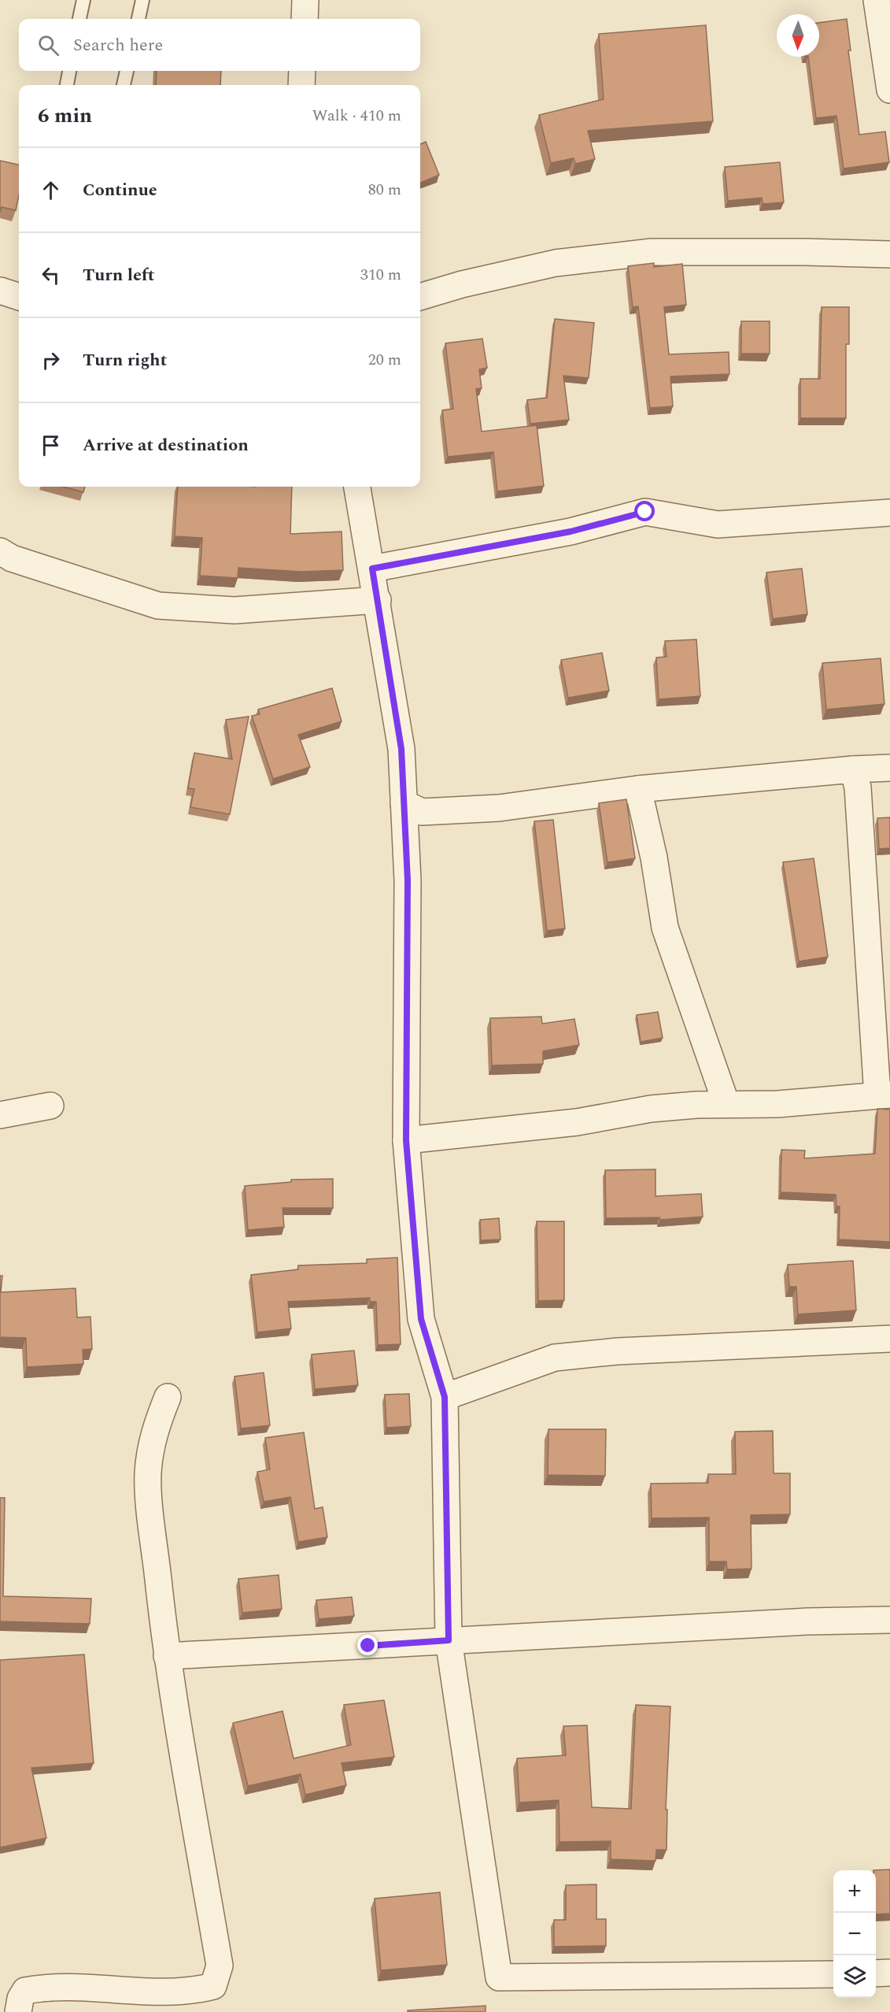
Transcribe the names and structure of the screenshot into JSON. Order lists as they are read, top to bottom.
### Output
{
  "north": "bottom",
  "page": {
    "search": "Search here",
    "heading": ["6 min", "Walk · 410 m"],
    "list": [
      ["Continue", "80 m"],
      ["Turn left", "310 m"],
      ["Turn right", "20 m"],
      "Arrive at destination"
    ],
    "map_buttons": ["+", "−"]
  }
}
